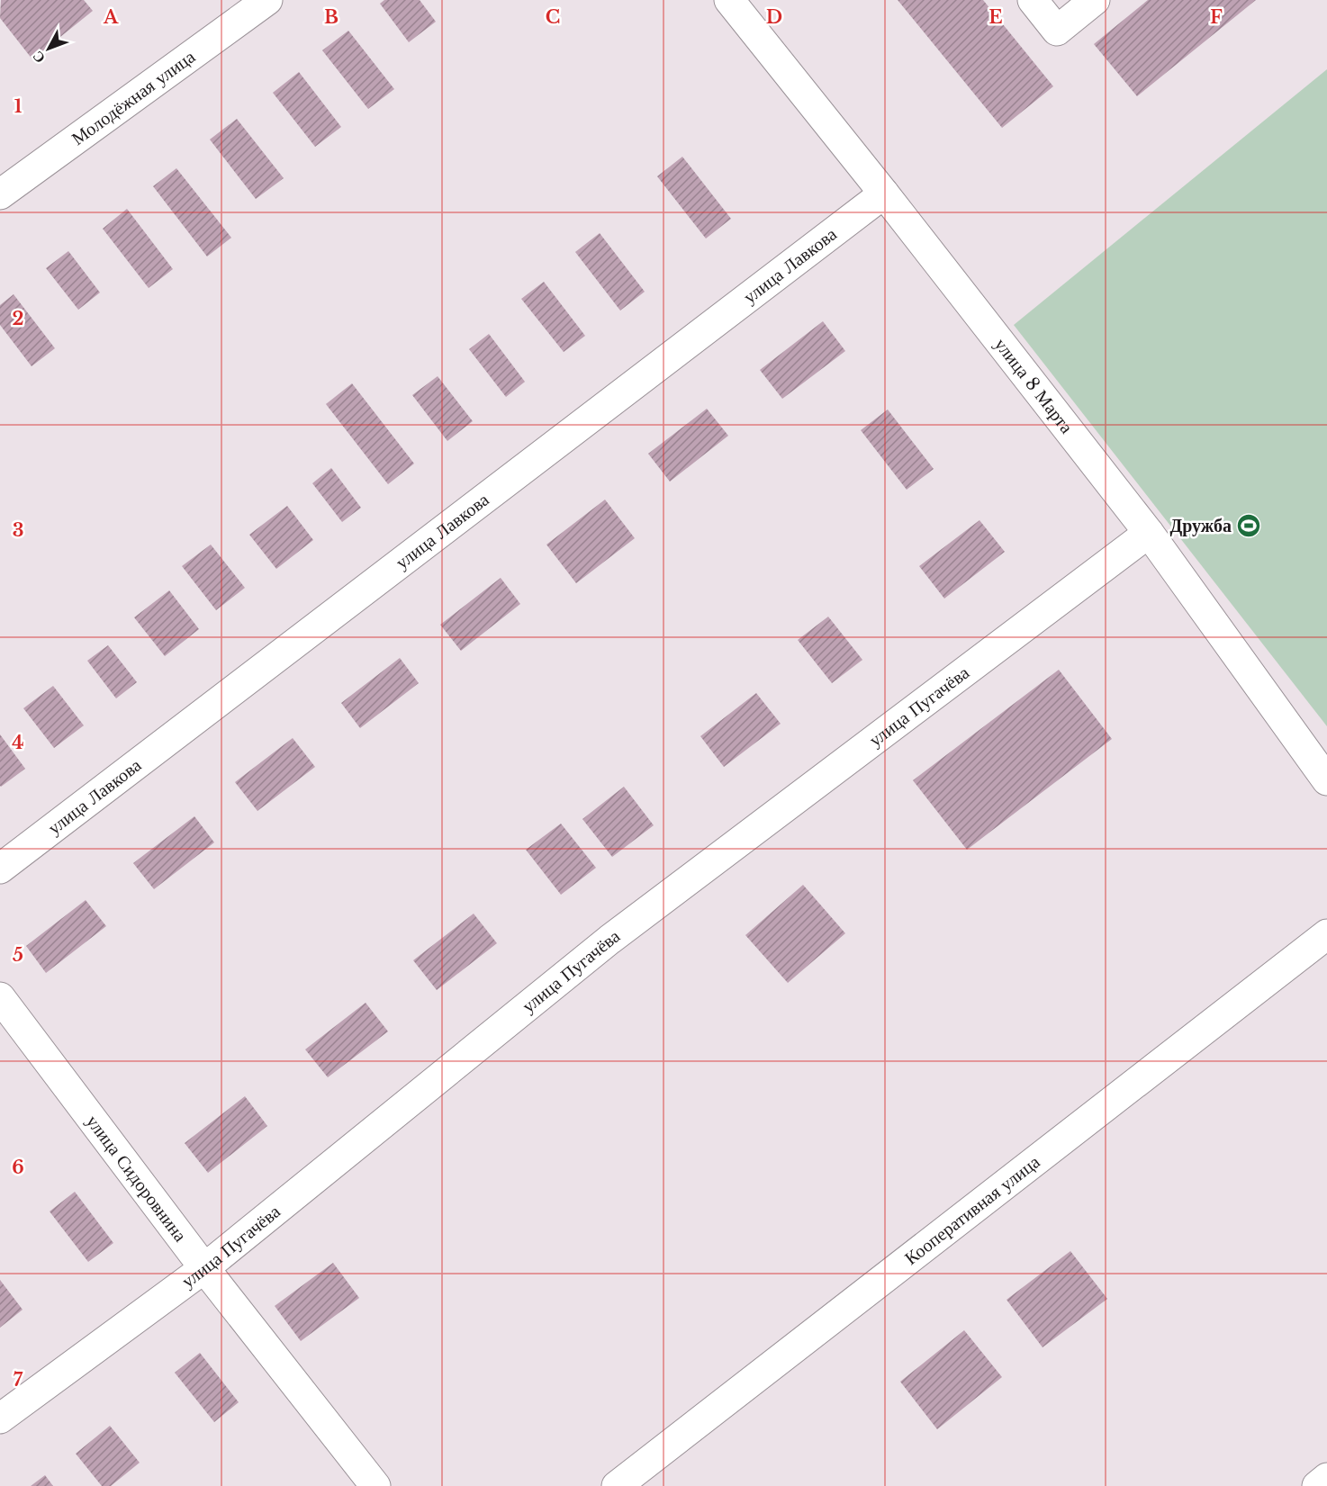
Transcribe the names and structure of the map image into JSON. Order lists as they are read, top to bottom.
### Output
{
  "streets": {
    "street": [
      "Молодёжная улица",
      "улица Лавкова",
      "улица 8 Марта",
      "улица Пугачёва",
      "улица Сидоровнина",
      "Кооперативная улица"
    ]
  },
  "crossings": [
    ["улица Лавкова", "улица 8 Марта"],
    ["улица 8 Марта", "улица Пугачёва"],
    ["улица Пугачёва", "улица Сидоровнина"]
  ],
  "places": {
    "sports": ["Дружба"]
  },
  "north": "bottom left",
  "grid": {
    "columns": [
      "A",
      "B",
      "C",
      "D",
      "E",
      "F"
    ],
    "rows": [
      "1",
      "2",
      "3",
      "4",
      "5",
      "6",
      "7"
    ]
  }
}
